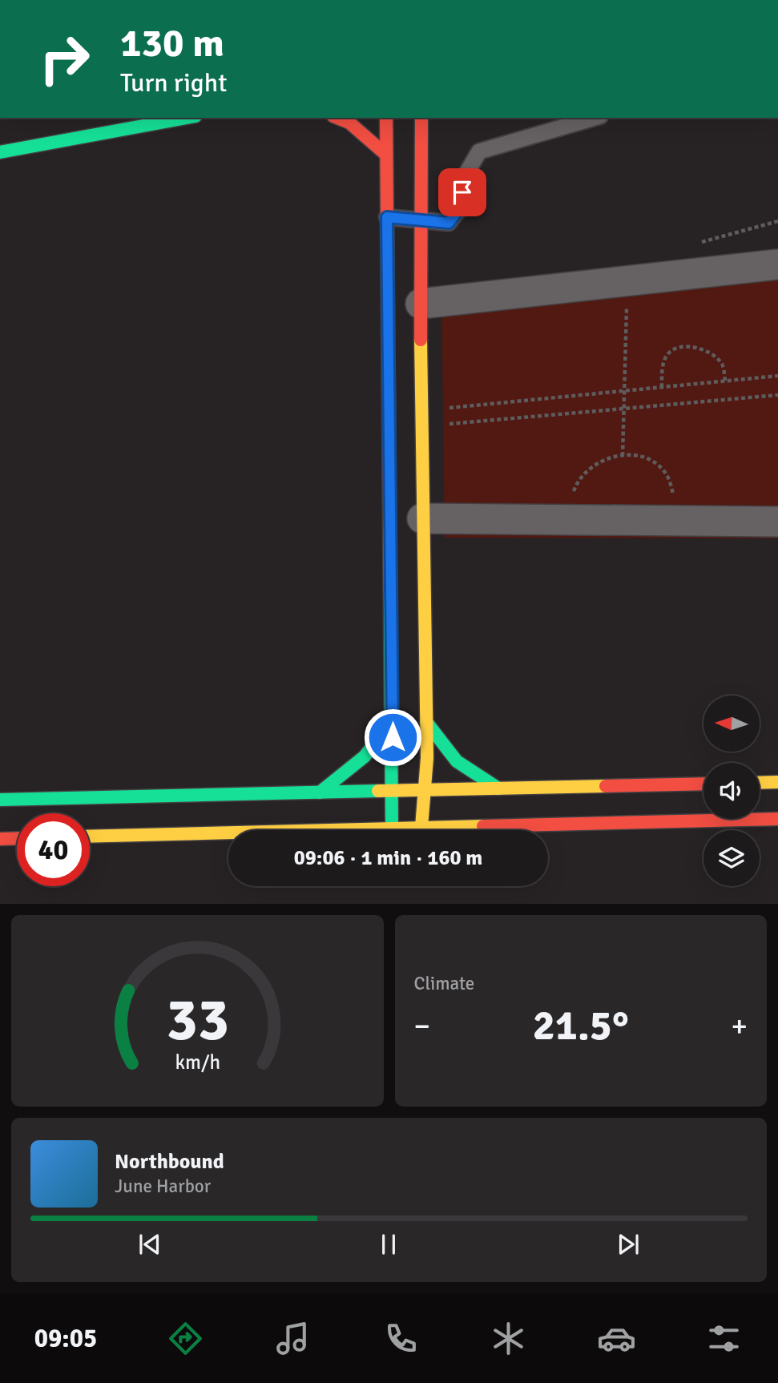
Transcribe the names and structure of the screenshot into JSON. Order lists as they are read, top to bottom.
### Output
{
  "north": "left",
  "page": {
    "turn": ["130 m", "Turn right"],
    "limit": "40",
    "trip": "09:06 · 1 min · 160 m",
    "tile": "Climate",
    "heat": ["−", "21.5°", "+"],
    "song": ["Northbound", "June Harbor"],
    "tabs": "09:05",
    "gauge": ["33", "km/h"]
  }
}
